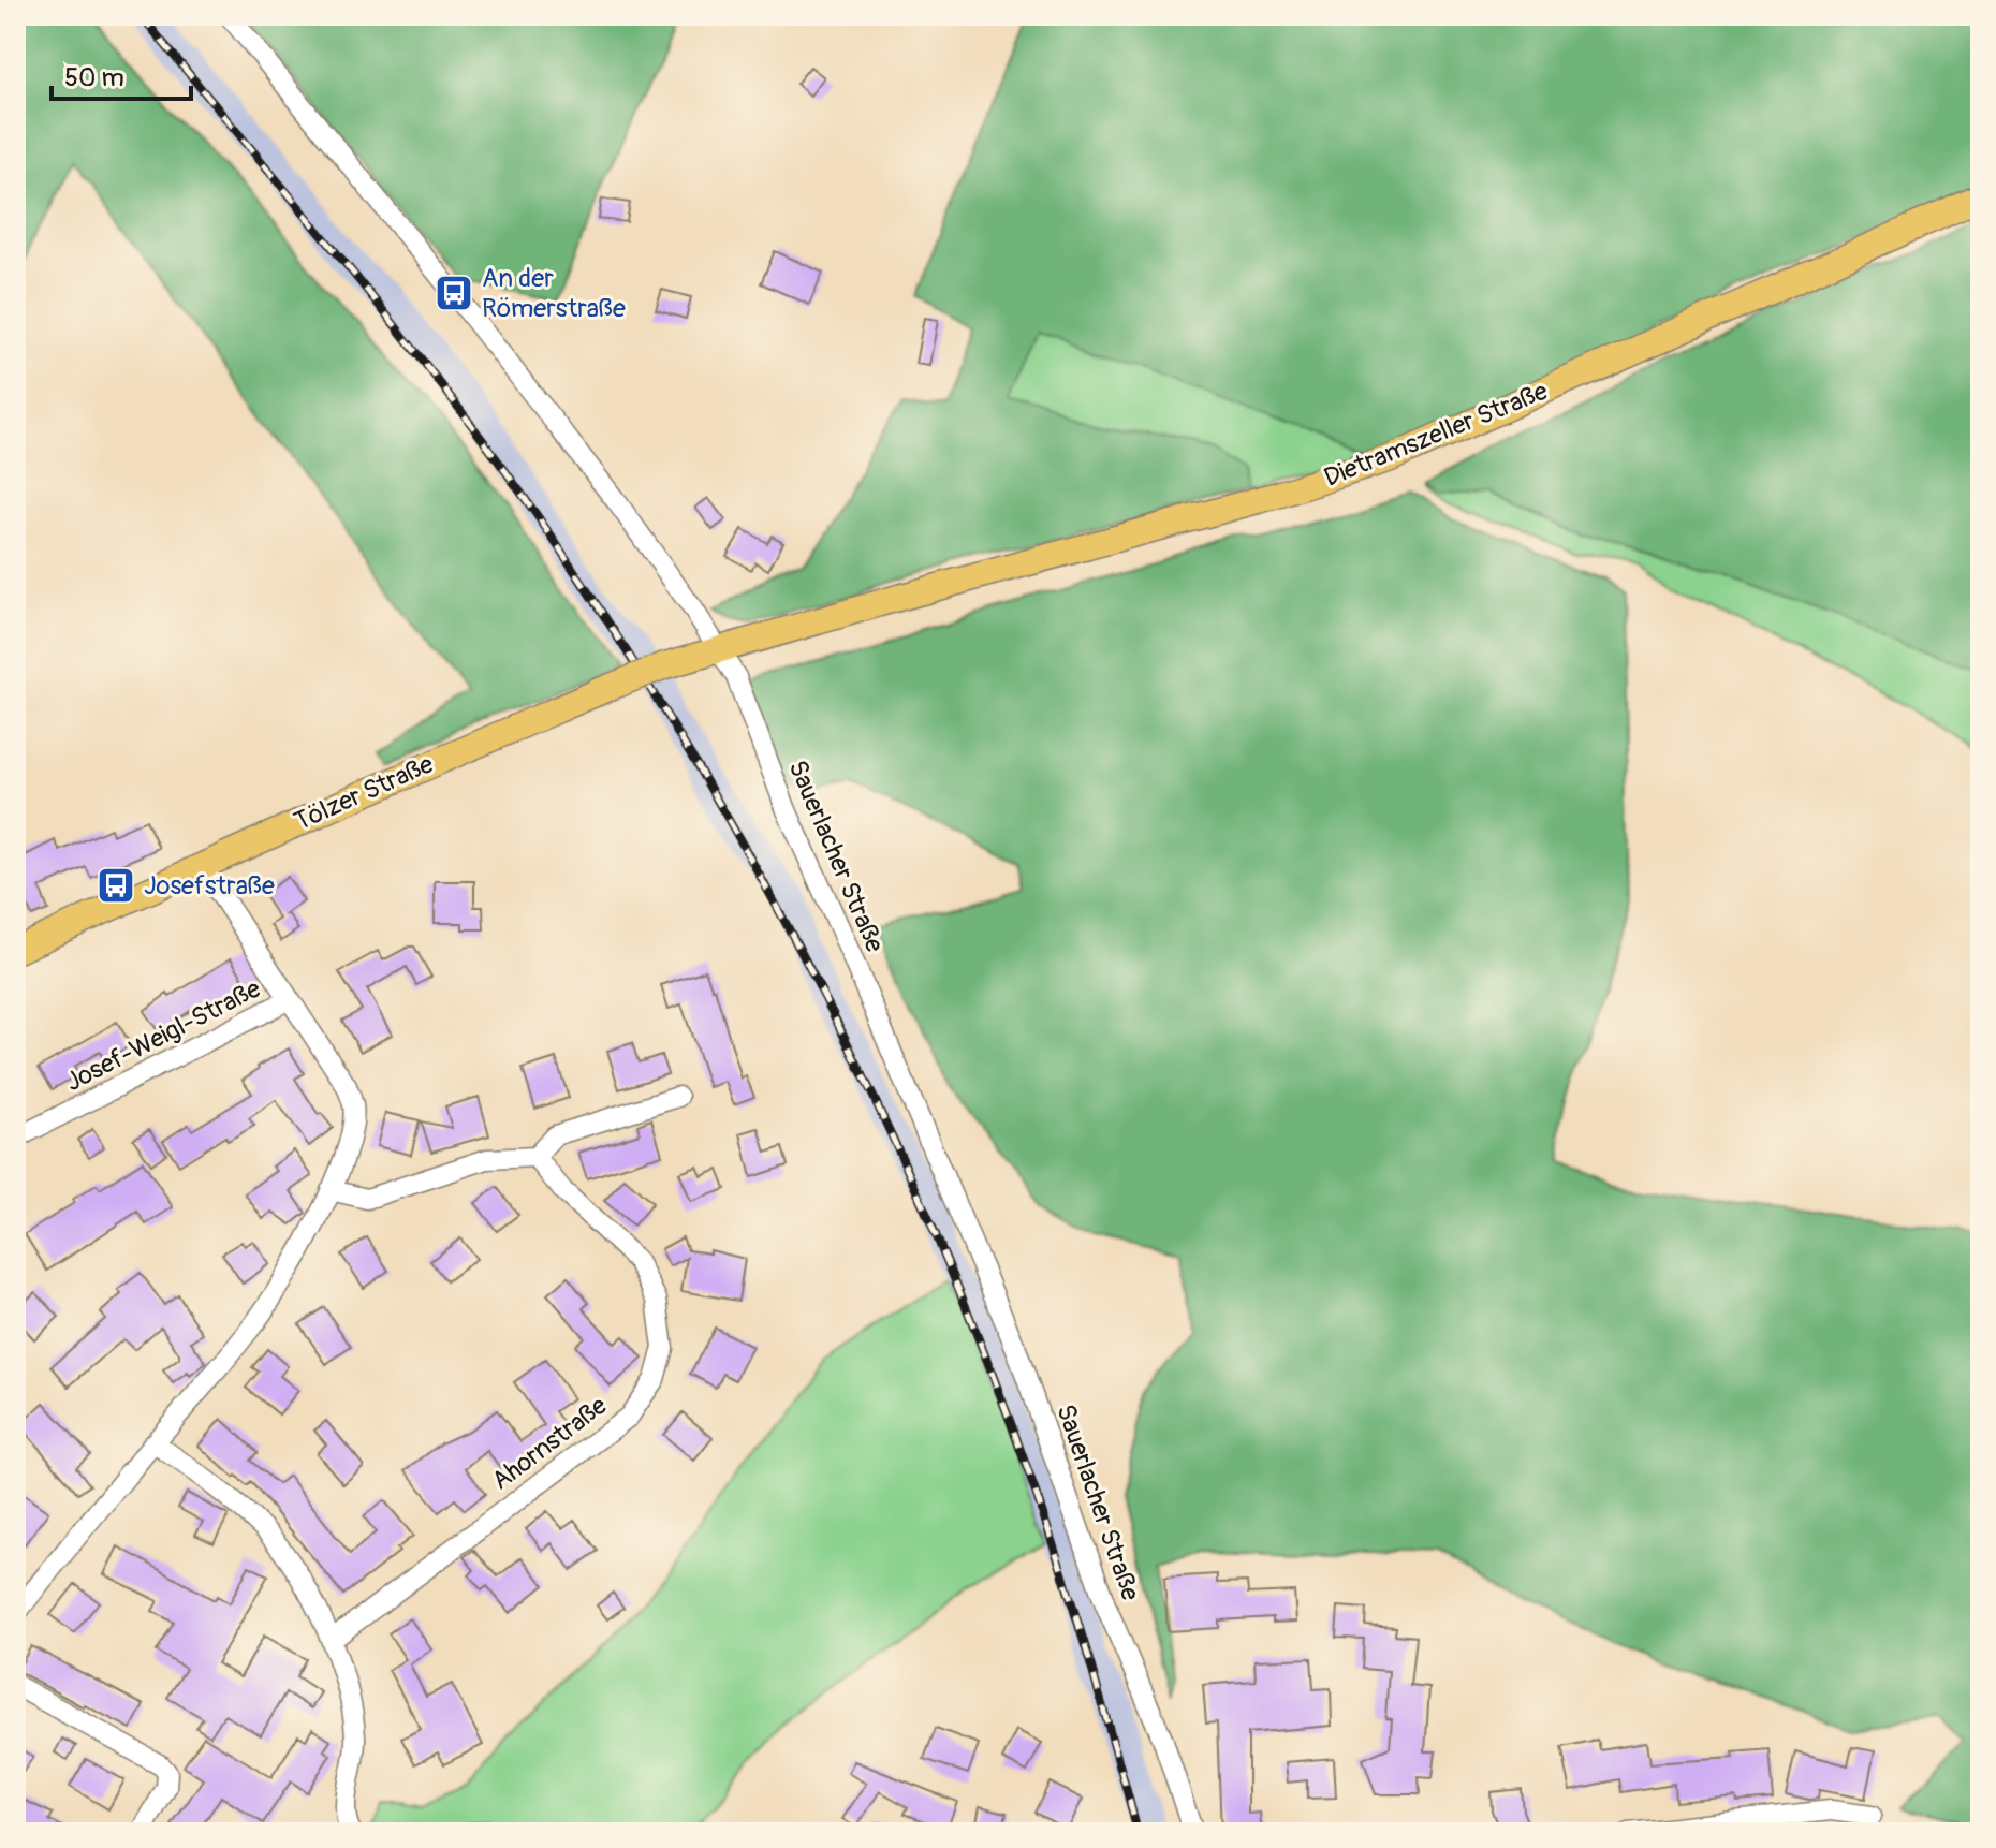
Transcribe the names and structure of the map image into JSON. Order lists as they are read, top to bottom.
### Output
{
  "streets": {
    "main road": ["Dietramszeller Straße", "Tölzer Straße"],
    "street": ["Sauerlacher Straße", "Josef-Weigl-Straße", "Ahornstraße"]
  },
  "crossings": [
    ["Dietramszeller Straße", "Tölzer Straße"],
    ["Dietramszeller Straße", "Sauerlacher Straße"],
    ["Tölzer Straße", "Sauerlacher Straße"]
  ],
  "places": {
    "bus stop": ["An der Römerstraße", "Josefstraße"]
  },
  "scale_bar": "50 m"
}
